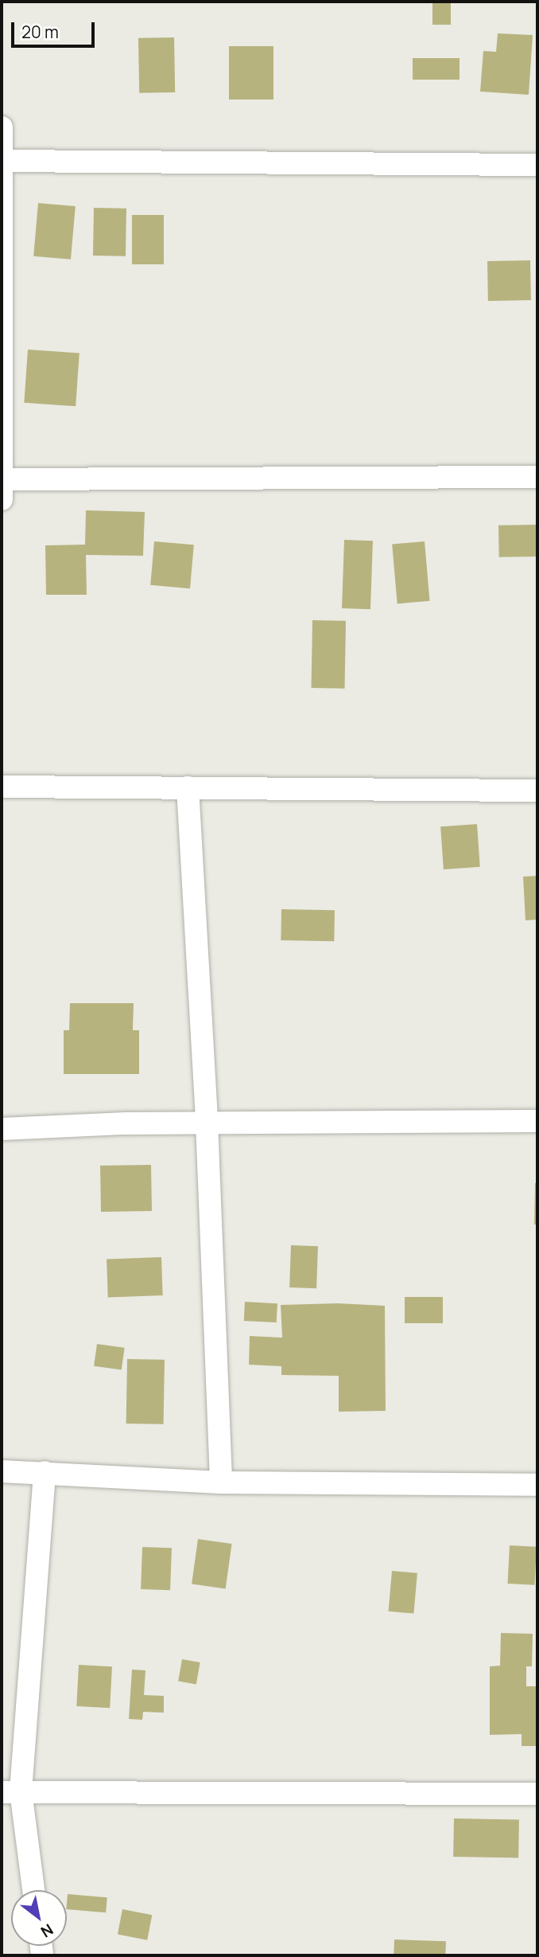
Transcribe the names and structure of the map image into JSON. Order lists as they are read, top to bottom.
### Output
{
  "scale_bar": "20 m",
  "north": "bottom right"
}
